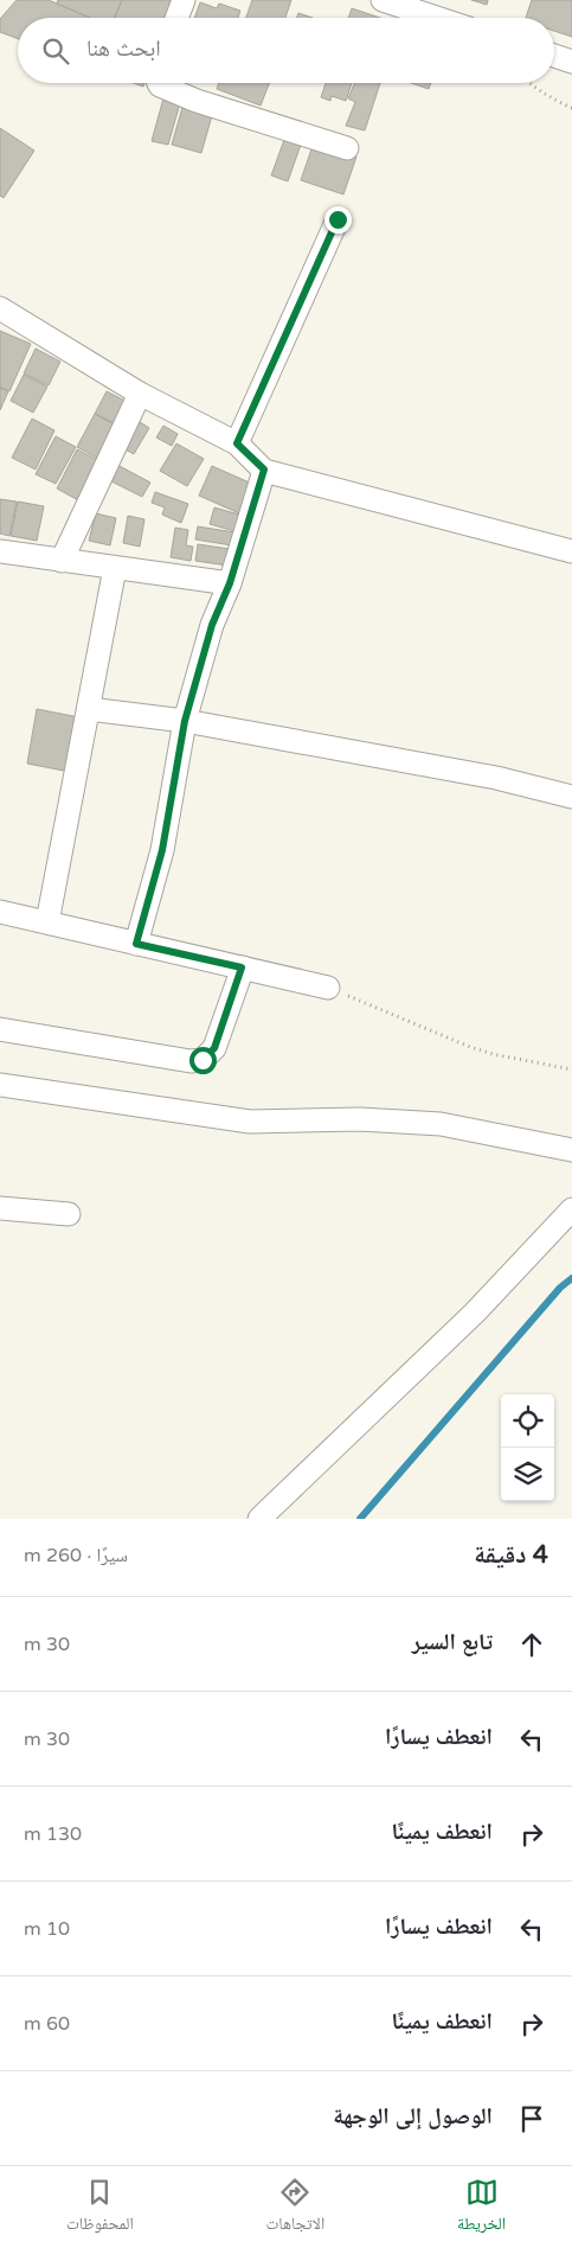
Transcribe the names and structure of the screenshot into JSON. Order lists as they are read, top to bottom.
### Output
{
  "page": {
    "search": "ابحث هنا",
    "heading": ["4 دقيقة", "سيرًا · 260 m"],
    "list": [
      ["تابع السير", "30 m"],
      ["انعطف يسارًا", "30 m"],
      ["انعطف يمينًا", "130 m"],
      ["انعطف يسارًا", "10 m"],
      ["انعطف يمينًا", "60 m"],
      "الوصول إلى الوجهة"
    ],
    "nav": ["الخريطة", "الاتجاهات", "المحفوظات"]
  }
}
